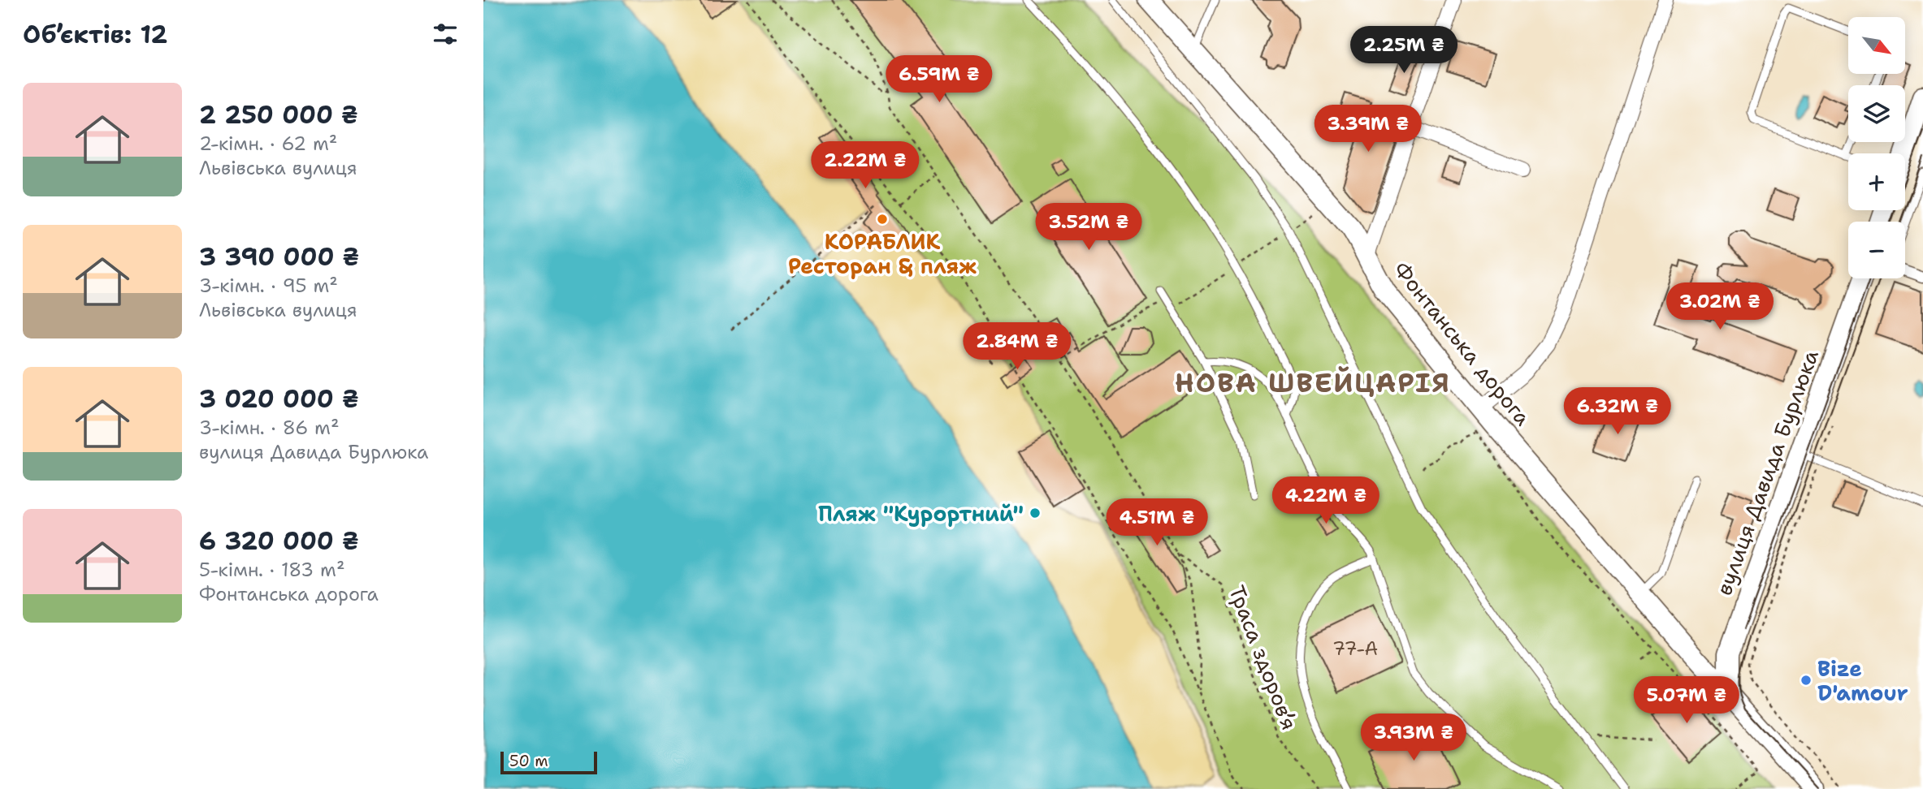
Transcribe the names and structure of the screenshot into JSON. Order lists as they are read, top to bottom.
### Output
{
  "streets": {
    "main road": ["Фонтанська дорога", "вулиця Давида Бурлюка"],
    "path": ["Траса здоров’я"]
  },
  "crossings": [
    ["Фонтанська дорога", "вулиця Давида Бурлюка"]
  ],
  "districts": ["НОВА ШВЕЙЦАРІЯ"],
  "places": ["КОРАБЛИК Ресторан & пляж", "Пляж \"Курортний\"", "Bize D'amour"],
  "house_numbers": ["77-А"],
  "scale_bar": "50 m",
  "north": "bottom right",
  "page": {
    "heading": "Об’єктів: 12",
    "map_buttons": ["+", "−"],
    "price": [
      "2.25M ₴",
      "6.59M ₴",
      "3.39M ₴",
      "2.22M ₴",
      "3.52M ₴",
      "3.02M ₴",
      "2.84M ₴",
      "6.32M ₴",
      "4.22M ₴",
      "4.51M ₴",
      "5.07M ₴",
      "3.93M ₴"
    ],
    "list": [
      {
        "name": "2 250 000 ₴",
        "note": "2-кімн. · 62 m² · Львівська вулиця"
      },
      {
        "name": "3 390 000 ₴",
        "note": "3-кімн. · 95 m² · Львівська вулиця"
      },
      {
        "name": "3 020 000 ₴",
        "note": "3-кімн. · 86 m² · вулиця Давида Бурлюка"
      },
      {
        "name": "6 320 000 ₴",
        "note": "5-кімн. · 183 m² · Фонтанська дорога"
      }
    ],
    "scale": "50 m"
  }
}
